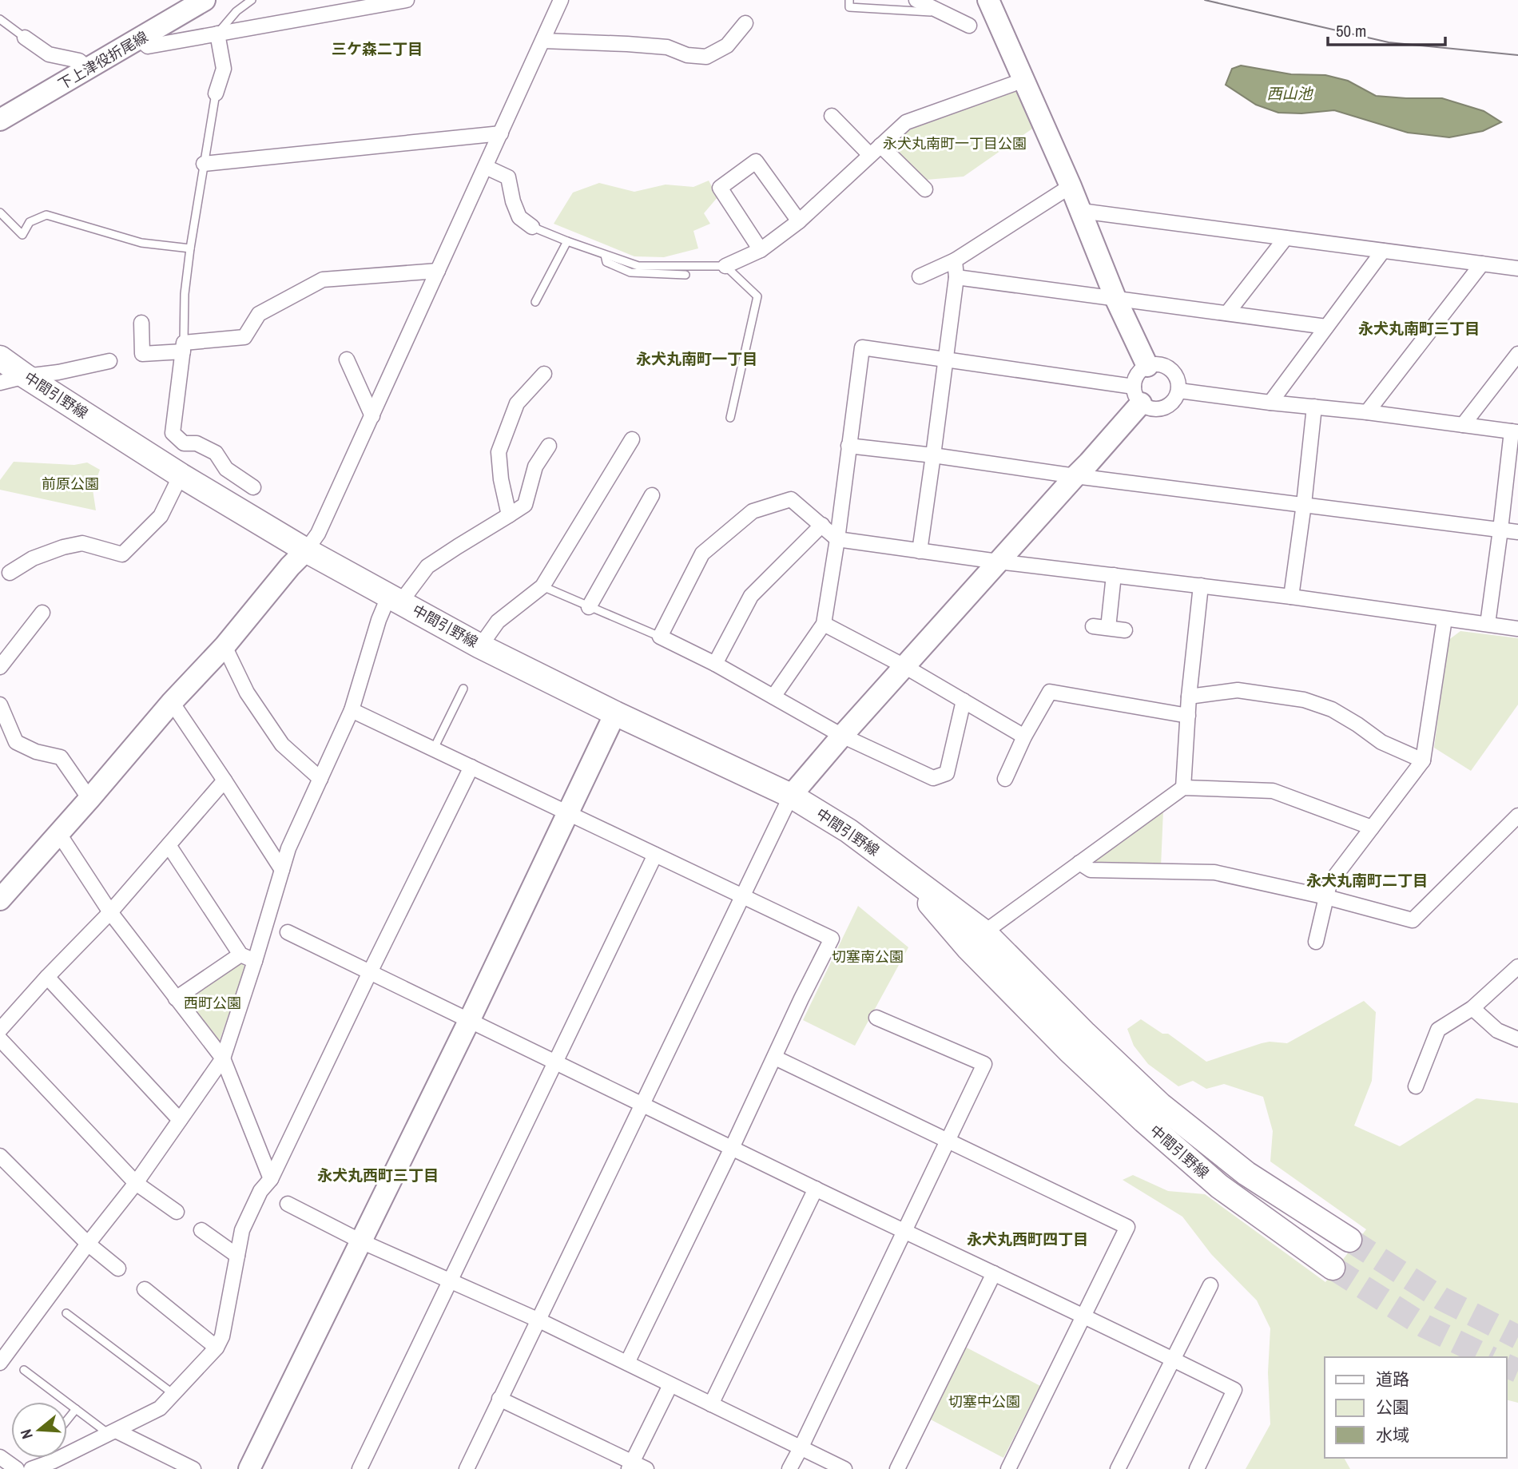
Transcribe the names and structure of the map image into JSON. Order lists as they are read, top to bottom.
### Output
{
  "streets": {
    "main road": ["中間引野線"],
    "street": ["下上津役折尾線"]
  },
  "districts": [
    "三ケ森二丁目",
    "永犬丸南町三丁目",
    "永犬丸南町一丁目",
    "永犬丸南町二丁目",
    "永犬丸西町三丁目",
    "永犬丸西町四丁目"
  ],
  "water": ["西山池"],
  "parks": [
    "永犬丸南町一丁目公園",
    "前原公園",
    "切塞南公園",
    "西町公園",
    "切塞中公園"
  ],
  "legend": ["道路", "公園", "水域"],
  "scale_bar": "50 m",
  "north": "left"
}
